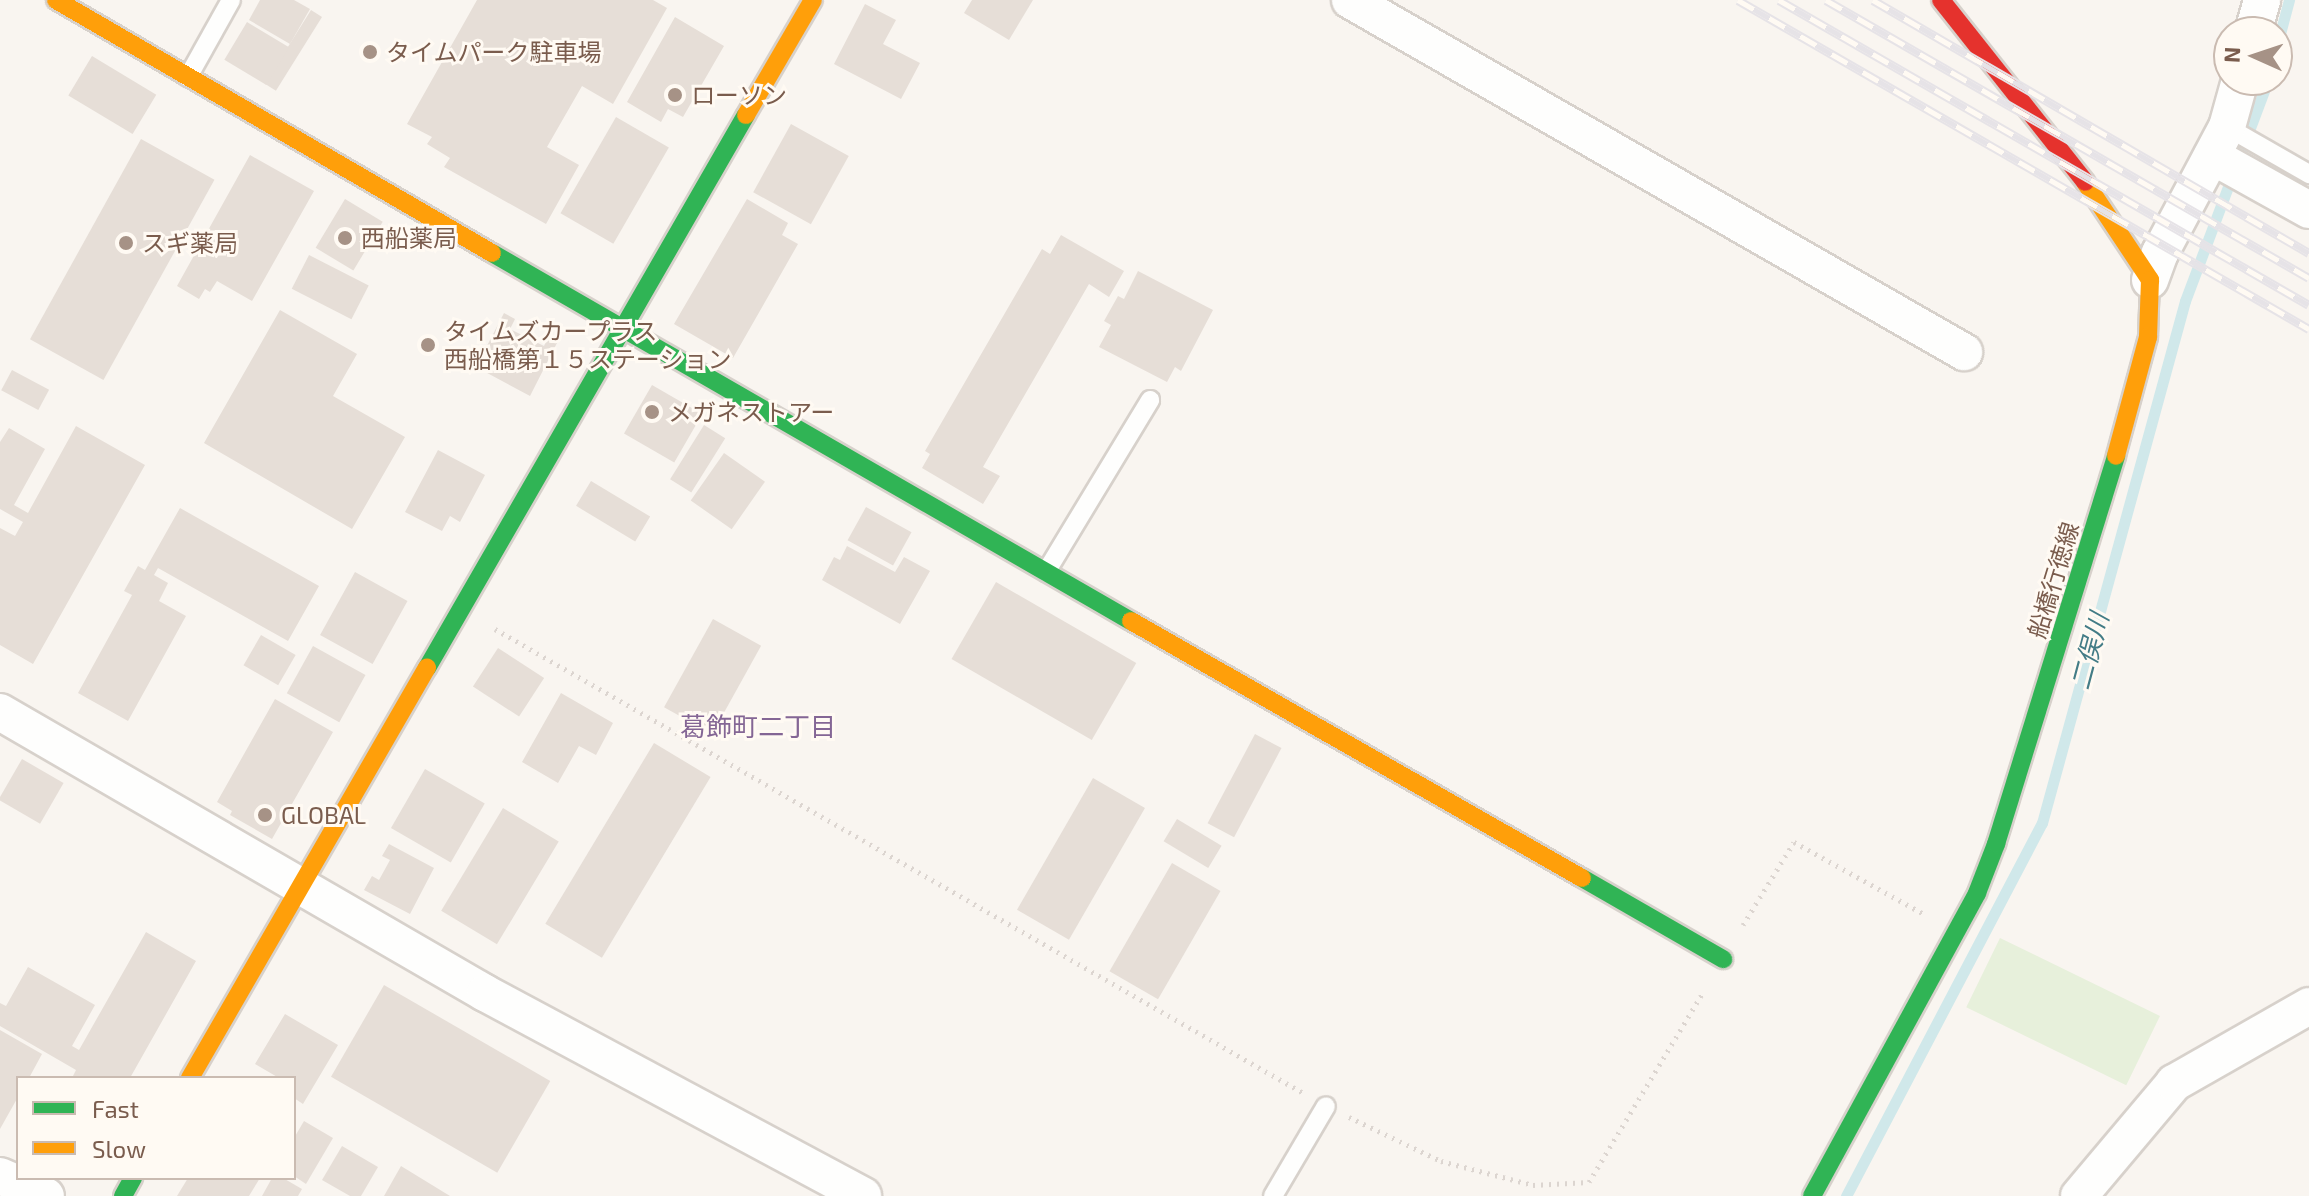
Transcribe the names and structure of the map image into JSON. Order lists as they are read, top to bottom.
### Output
{
  "streets": {
    "street": ["船橋行徳線"]
  },
  "districts": ["葛飾町二丁目"],
  "water": ["二俣川"],
  "places": [
    "タイムパーク駐車場",
    "ローソン",
    "西船薬局",
    "スギ薬局",
    "タイムズカープラス 西船橋第１５ステーション",
    "メガネストアー",
    "GLOBAL"
  ],
  "legend": ["Fast", "Slow"],
  "north": "left"
}
